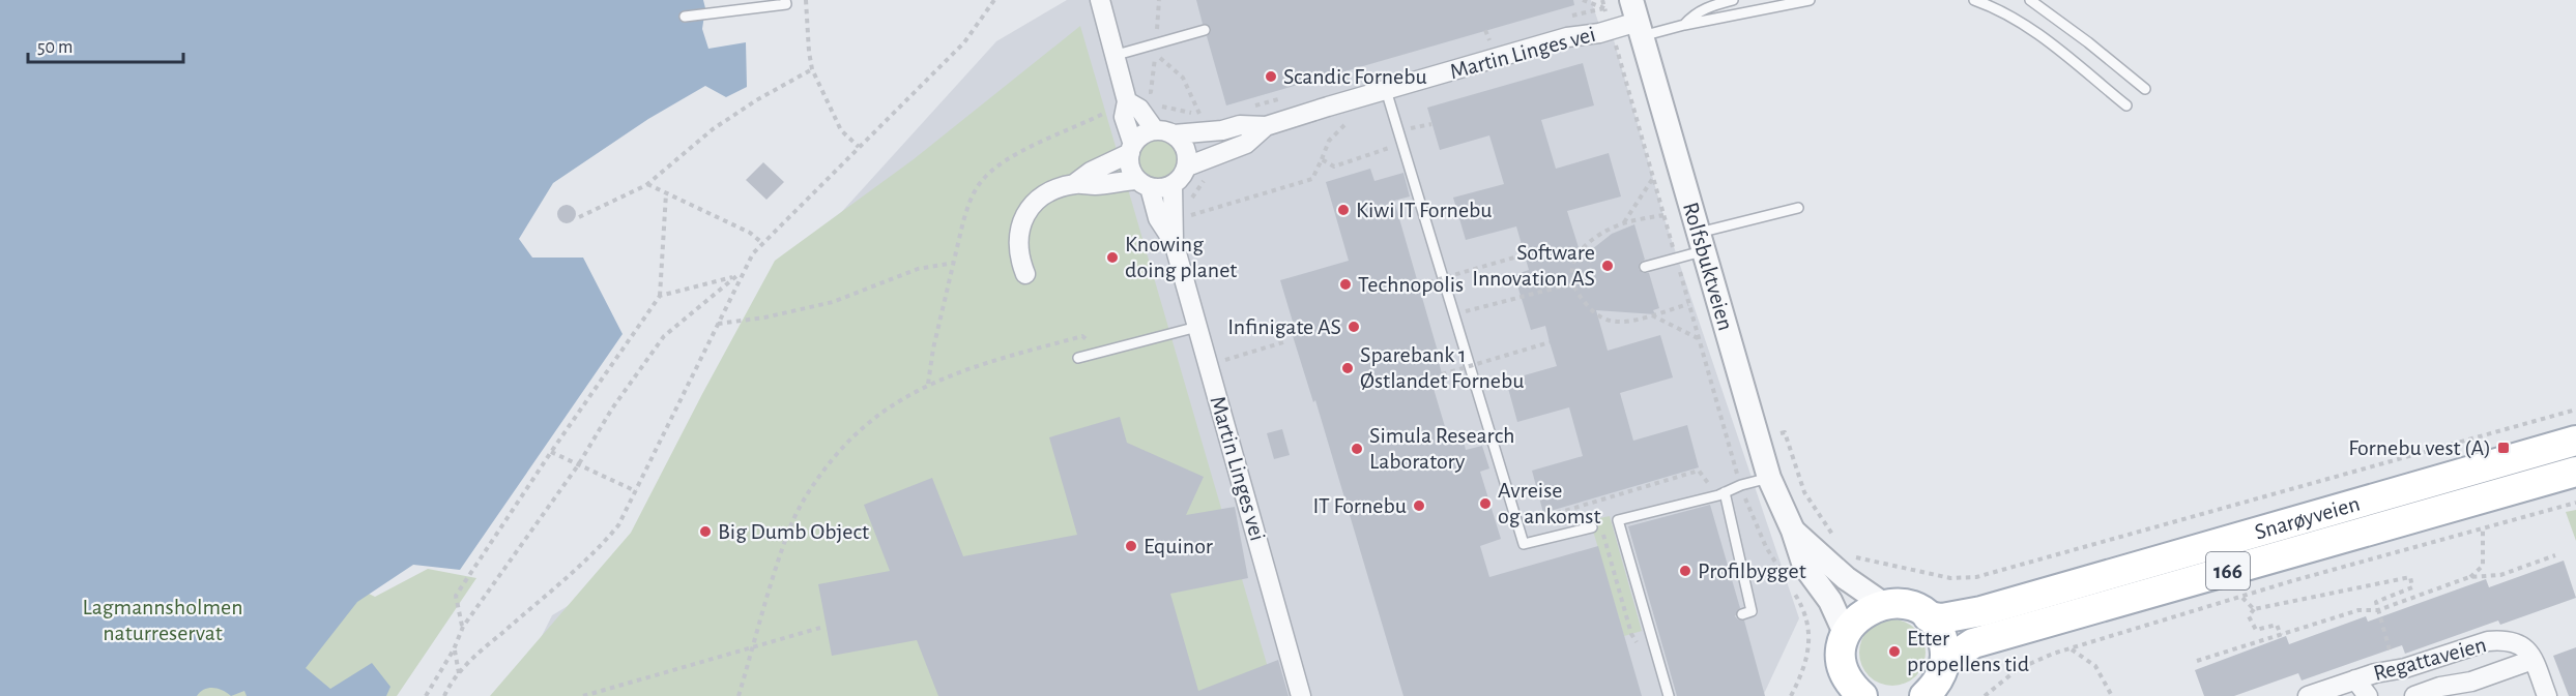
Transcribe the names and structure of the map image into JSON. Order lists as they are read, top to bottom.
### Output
{
  "streets": {
    "main road": ["Snarøyveien", "166"],
    "street": ["Martin Linges vei", "Rolfsbuktveien", "Regattaveien"]
  },
  "crossings": [
    ["Martin Linges vei", "Rolfsbuktveien"],
    ["Rolfsbuktveien", "166"],
    ["Snarøyveien", "166"]
  ],
  "parks": ["Lagmannsholmen naturreservat"],
  "places": {
    "other": [
      "Scandic Fornebu",
      "Kiwi IT Fornebu",
      "Knowing doing planet",
      "Software Innovation AS",
      "Technopolis",
      "Infinigate AS",
      "Sparebank 1 Østlandet Fornebu",
      "Simula Research Laboratory",
      "Avreise og ankomst",
      "IT Fornebu",
      "Big Dumb Object",
      "Equinor",
      "Profilbygget",
      "Etter propellens tid"
    ],
    "transit": ["Fornebu vest (A)"]
  },
  "scale_bar": "50 m"
}
